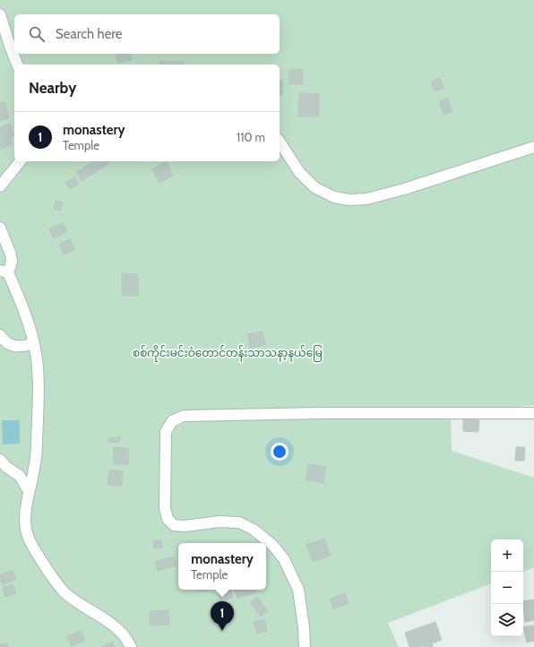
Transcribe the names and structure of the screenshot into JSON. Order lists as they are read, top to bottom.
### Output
{
  "parks": ["စစ်ကိုင်းမင်းဝံတောင်တန်းသာသနာ့နယ်မြေ"],
  "page": {
    "search": "Search here",
    "heading": "Nearby",
    "list": [
      {
        "mark": "1",
        "name": "monastery",
        "note": "Temple",
        "value": "110 m"
      }
    ],
    "map_buttons": ["+", "−"],
    "popup": ["monastery", "Temple"],
    "pins": "1"
  }
}
